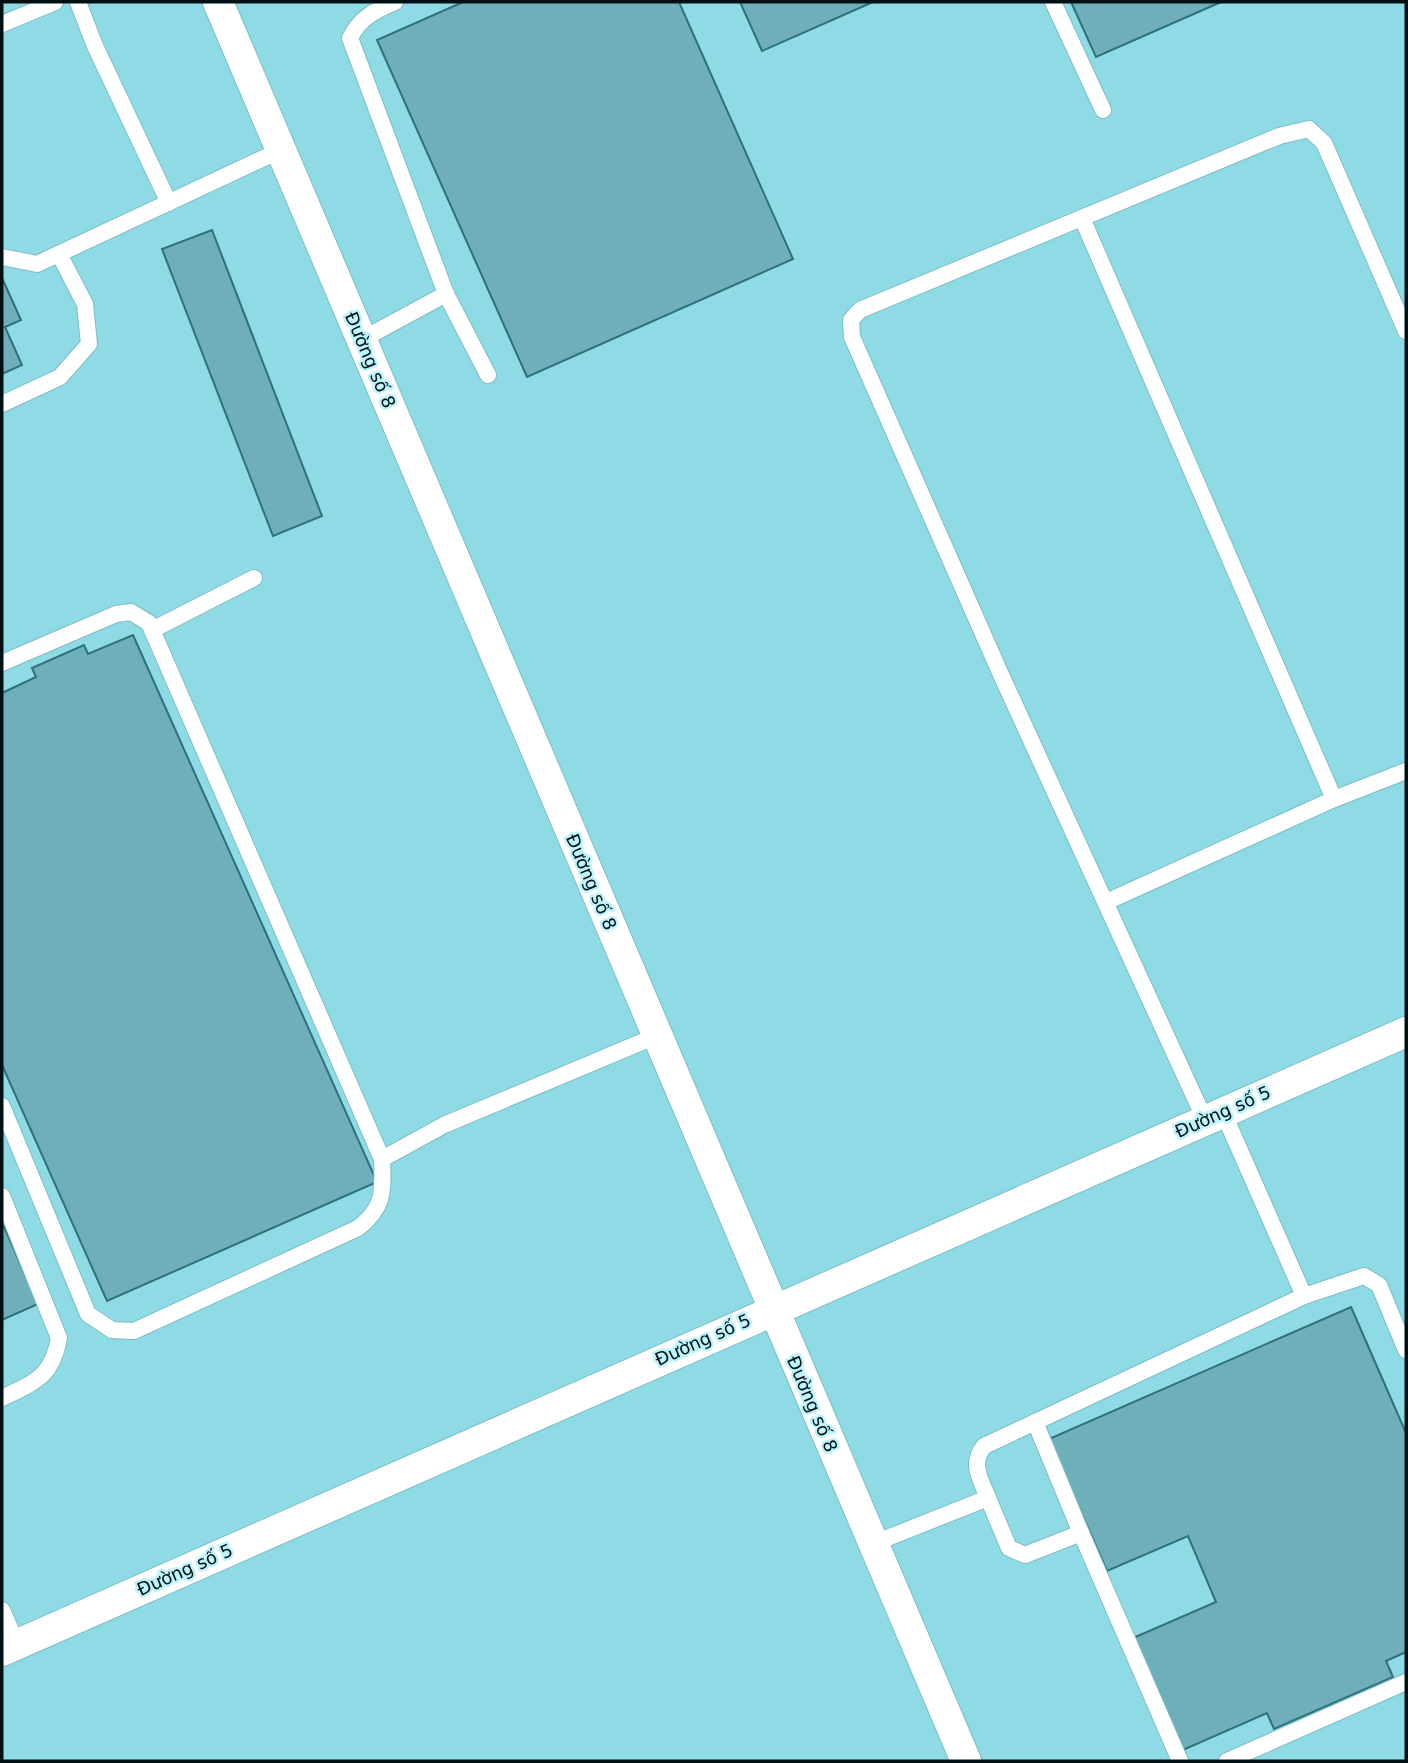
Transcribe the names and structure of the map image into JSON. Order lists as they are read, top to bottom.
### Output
{
  "streets": {
    "street": ["Đường số 8", "Đường số 5"]
  },
  "crossings": [
    ["Đường số 8", "Đường số 5"]
  ]
}
